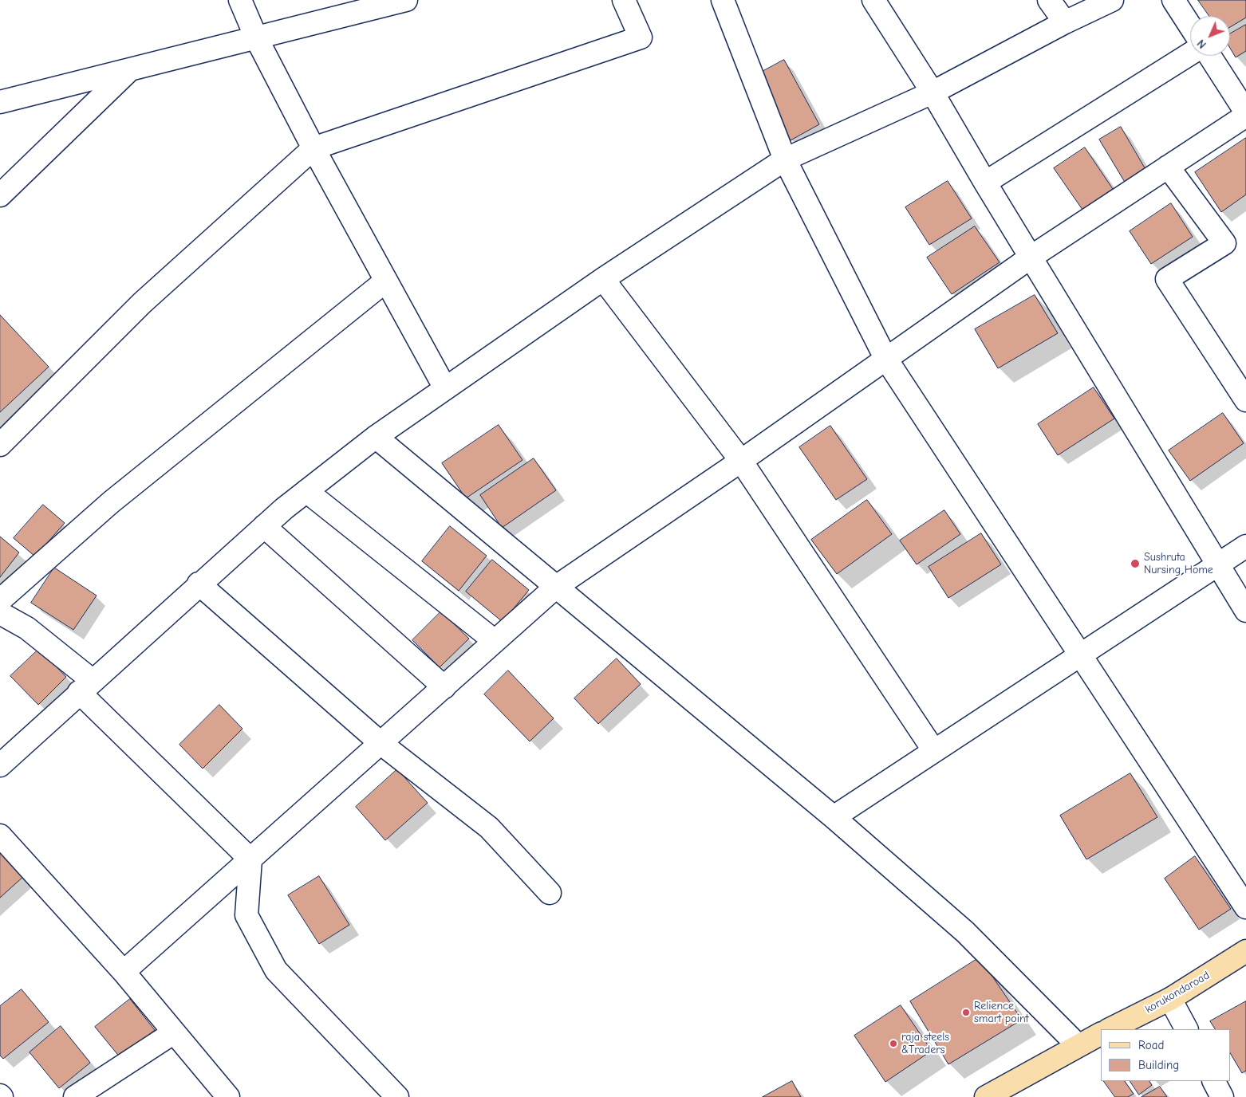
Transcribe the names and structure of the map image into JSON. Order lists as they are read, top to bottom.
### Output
{
  "streets": {
    "main road": ["korukondaroad"]
  },
  "places": ["Sushruta Nursing Home", "Relience smart point", "raja steels &Traders"],
  "legend": ["Road", "Building"],
  "north": "bottom left"
}
